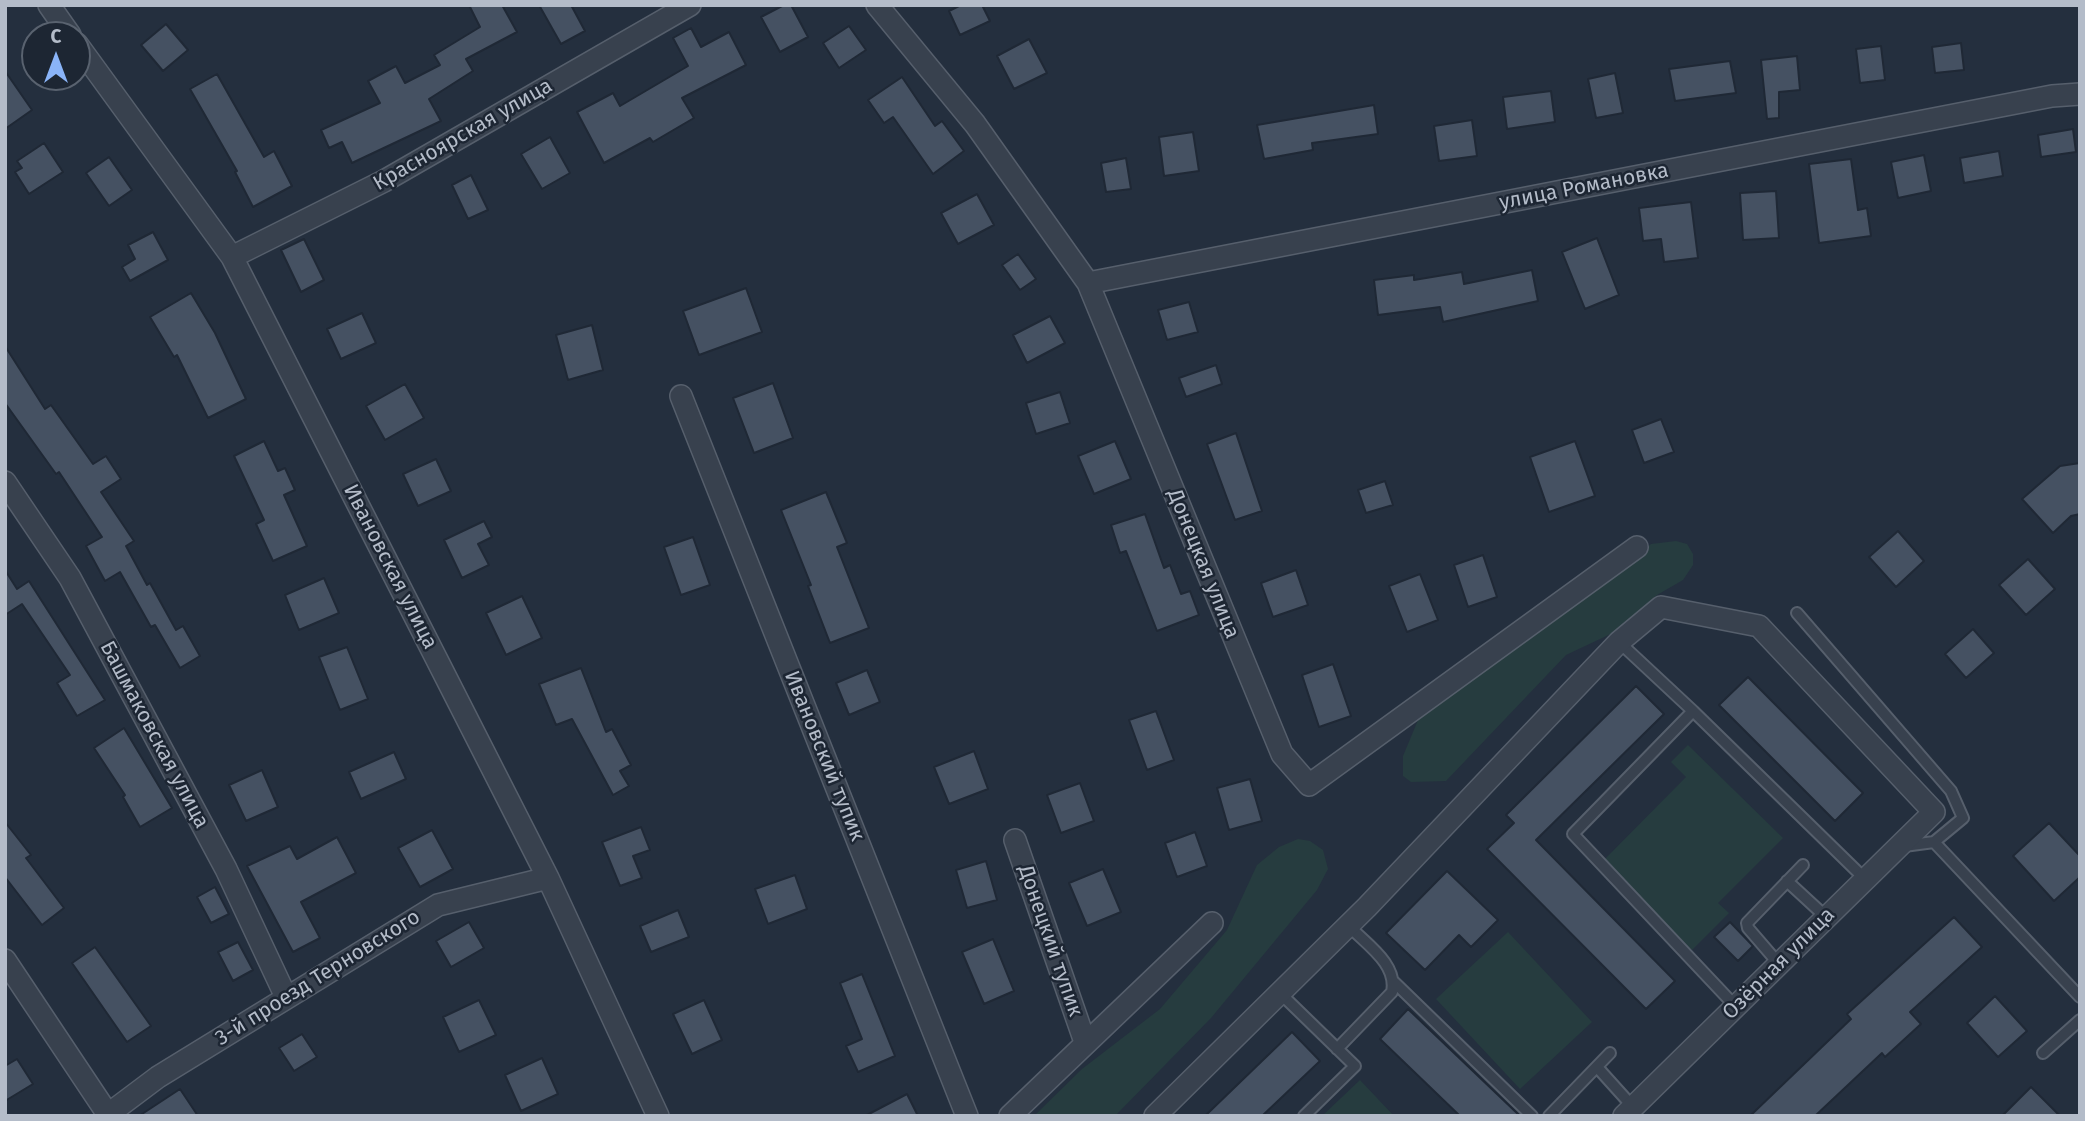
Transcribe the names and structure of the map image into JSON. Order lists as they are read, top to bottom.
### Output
{
  "streets": {
    "street": [
      "Красноярская улица",
      "улица Романовка",
      "Донецкая улица",
      "Ивановская улица",
      "Башмаковская улица",
      "Ивановский тупик",
      "Донецкий тупик",
      "Озёрная улица",
      "3-й проезд Терновского"
    ]
  },
  "crossings": [
    ["Красноярская улица", "Ивановская улица"],
    ["улица Романовка", "Донецкая улица"],
    ["Ивановская улица", "3-й проезд Терновского"],
    ["Башмаковская улица", "3-й проезд Терновского"]
  ],
  "north": "top"
}
